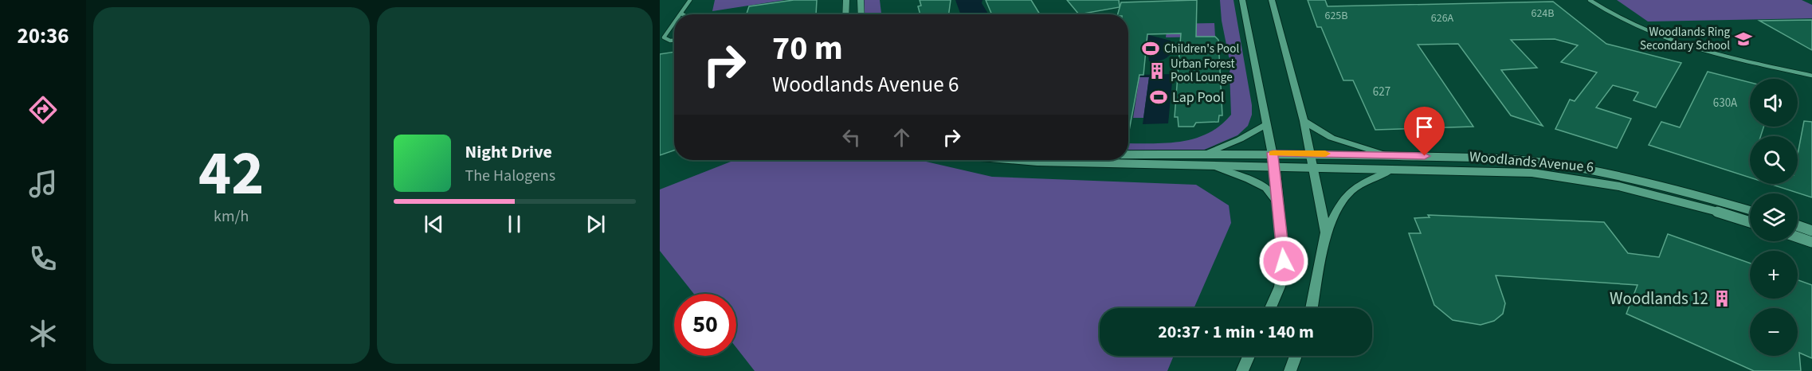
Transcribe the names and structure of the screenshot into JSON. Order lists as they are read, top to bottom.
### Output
{
  "streets": {
    "street": ["Woodlands Avenue 6"]
  },
  "places": {
    "school or university": ["Woodlands Ring Secondary School"],
    "sports": ["Children's Pool", "Lap Pool"],
    "building": ["Urban Forest Pool Lounge", "Woodlands 12"]
  },
  "house_numbers": [
    "624B",
    "625B",
    "626A",
    "627",
    "630A"
  ],
  "page": {
    "tabs": "20:36",
    "tile": ["42", "km/h"],
    "turn": ["70 m", "Woodlands Avenue 6"],
    "map_buttons": ["+", "−"],
    "song": ["Night Drive", "The Halogens"],
    "limit": "50",
    "trip": "20:37 · 1 min · 140 m"
  }
}
